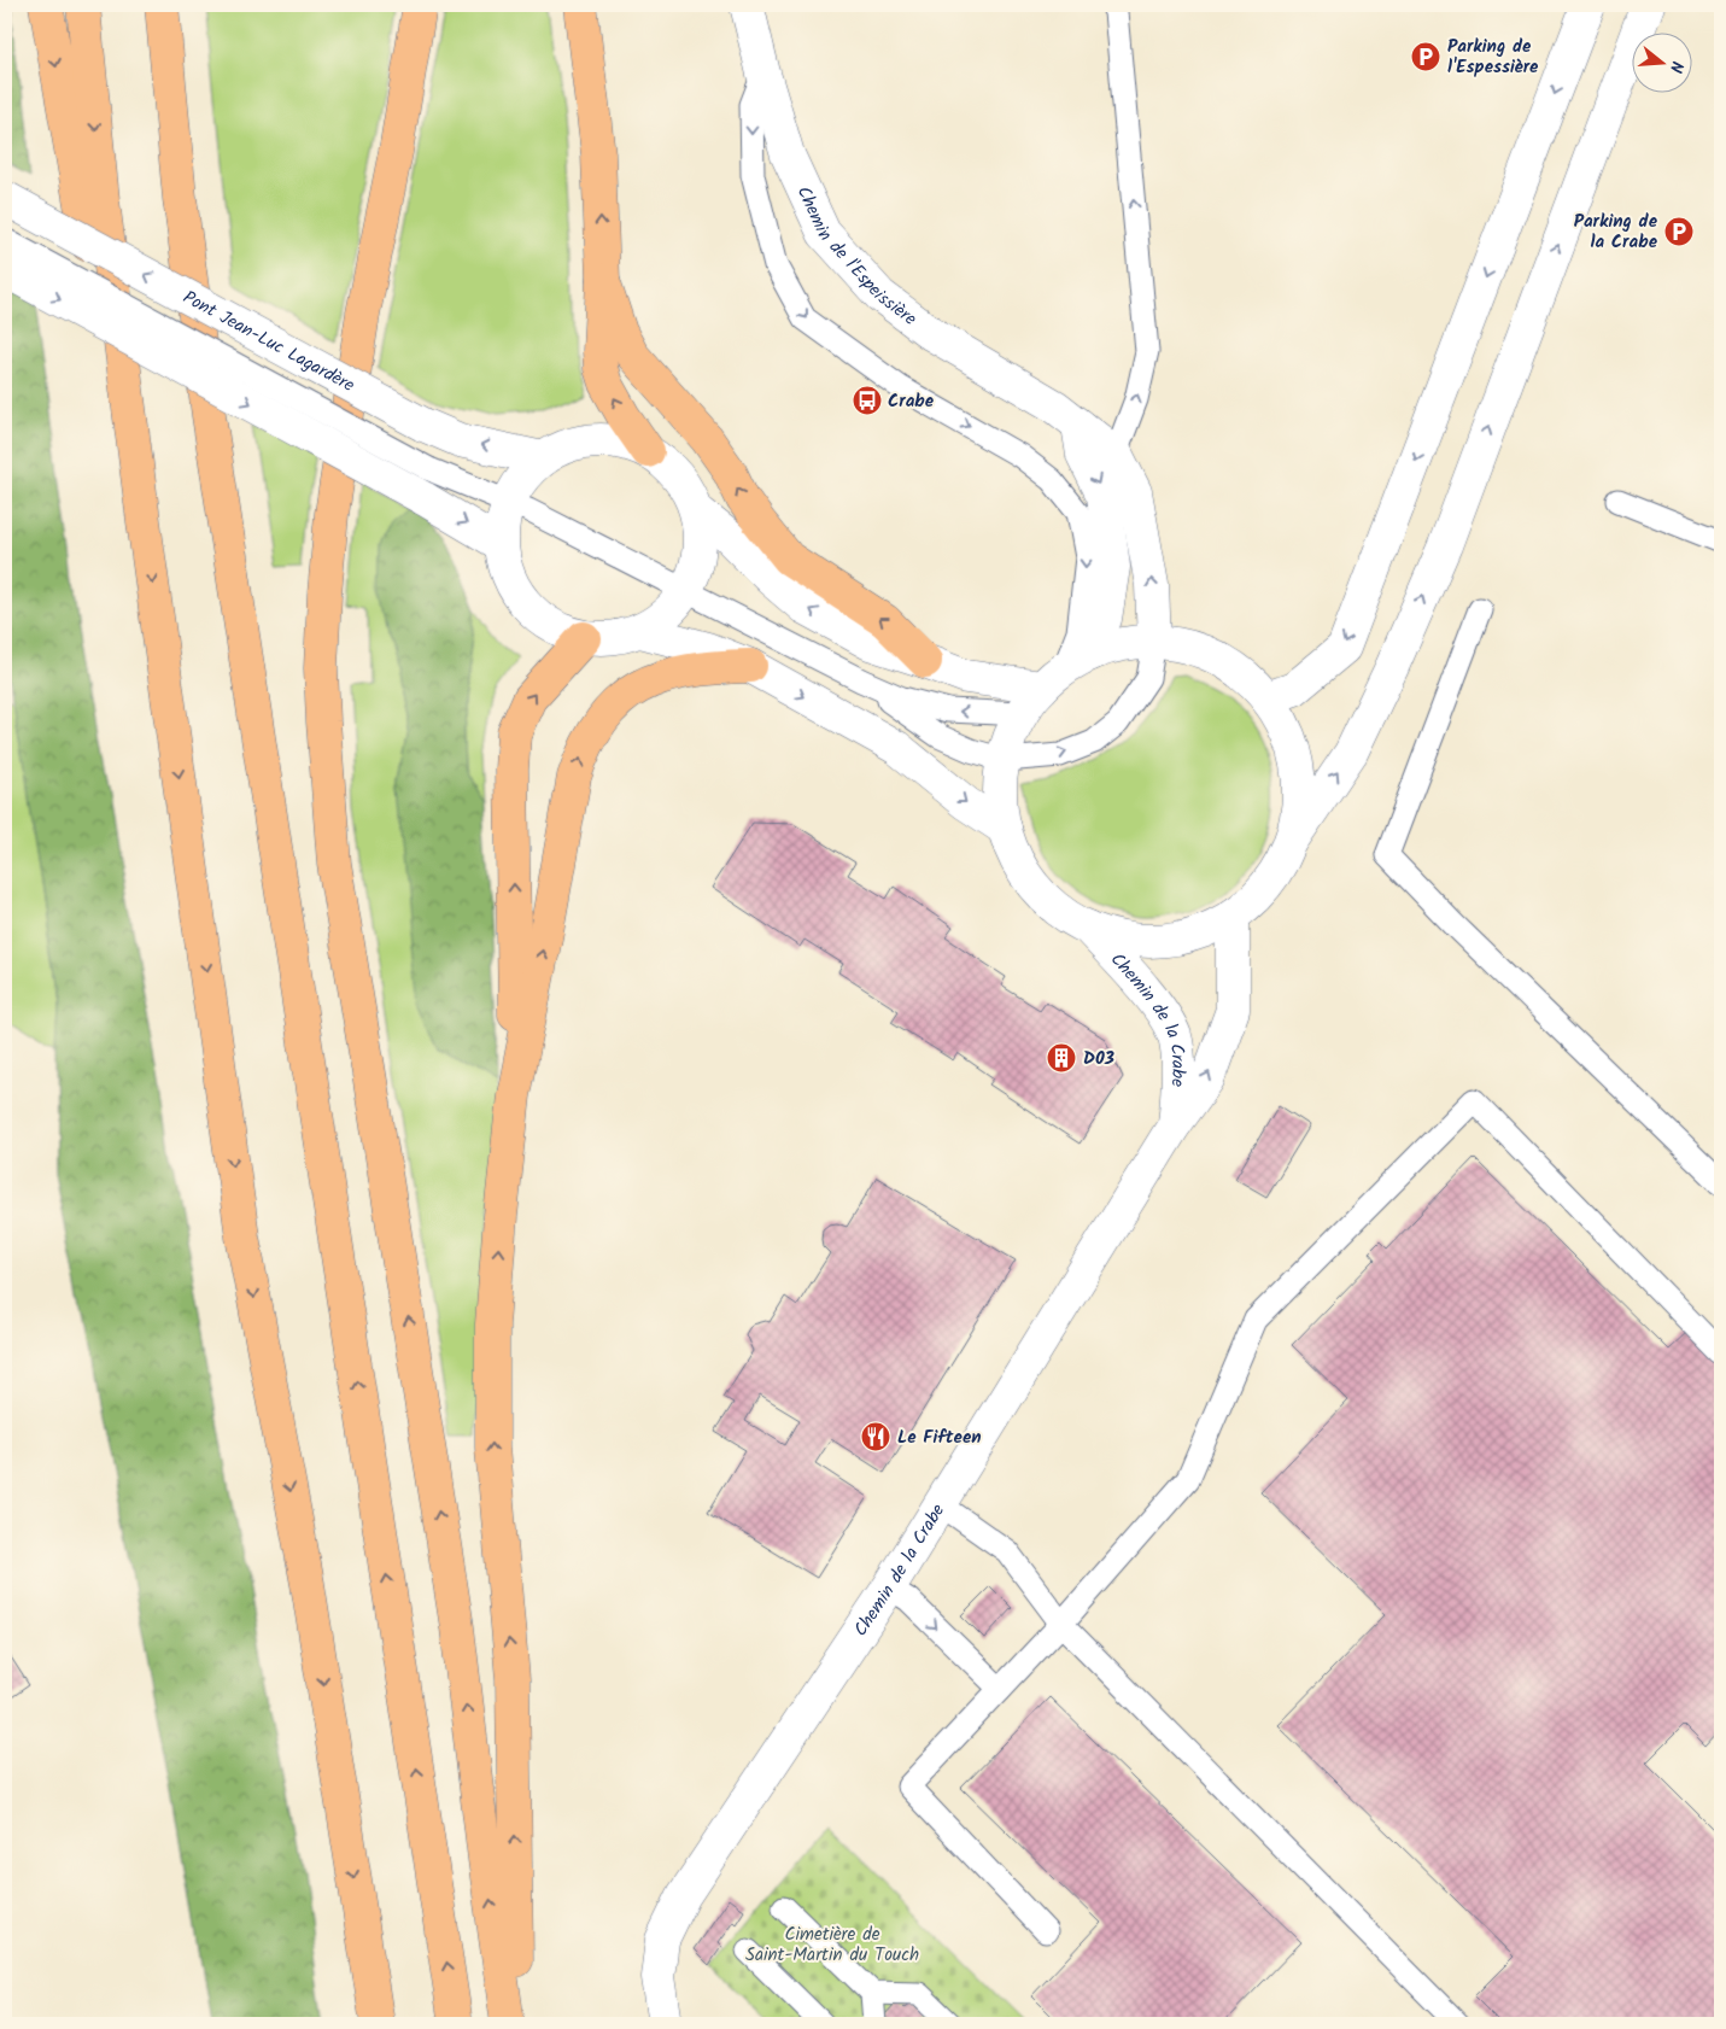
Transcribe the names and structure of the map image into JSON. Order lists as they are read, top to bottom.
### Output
{
  "streets": {
    "street": ["Chemin de l'Espeissière", "Pont Jean-Luc Lagardère", "Chemin de la Crabe"]
  },
  "parks": ["Cimetière de Saint-Martin du Touch"],
  "places": {
    "parking": ["Parking de l'Espessière", "Parking de la Crabe"],
    "bus stop": ["Crabe"],
    "building": ["D03"],
    "restaurant": ["Le Fifteen"]
  },
  "north": "right"
}
